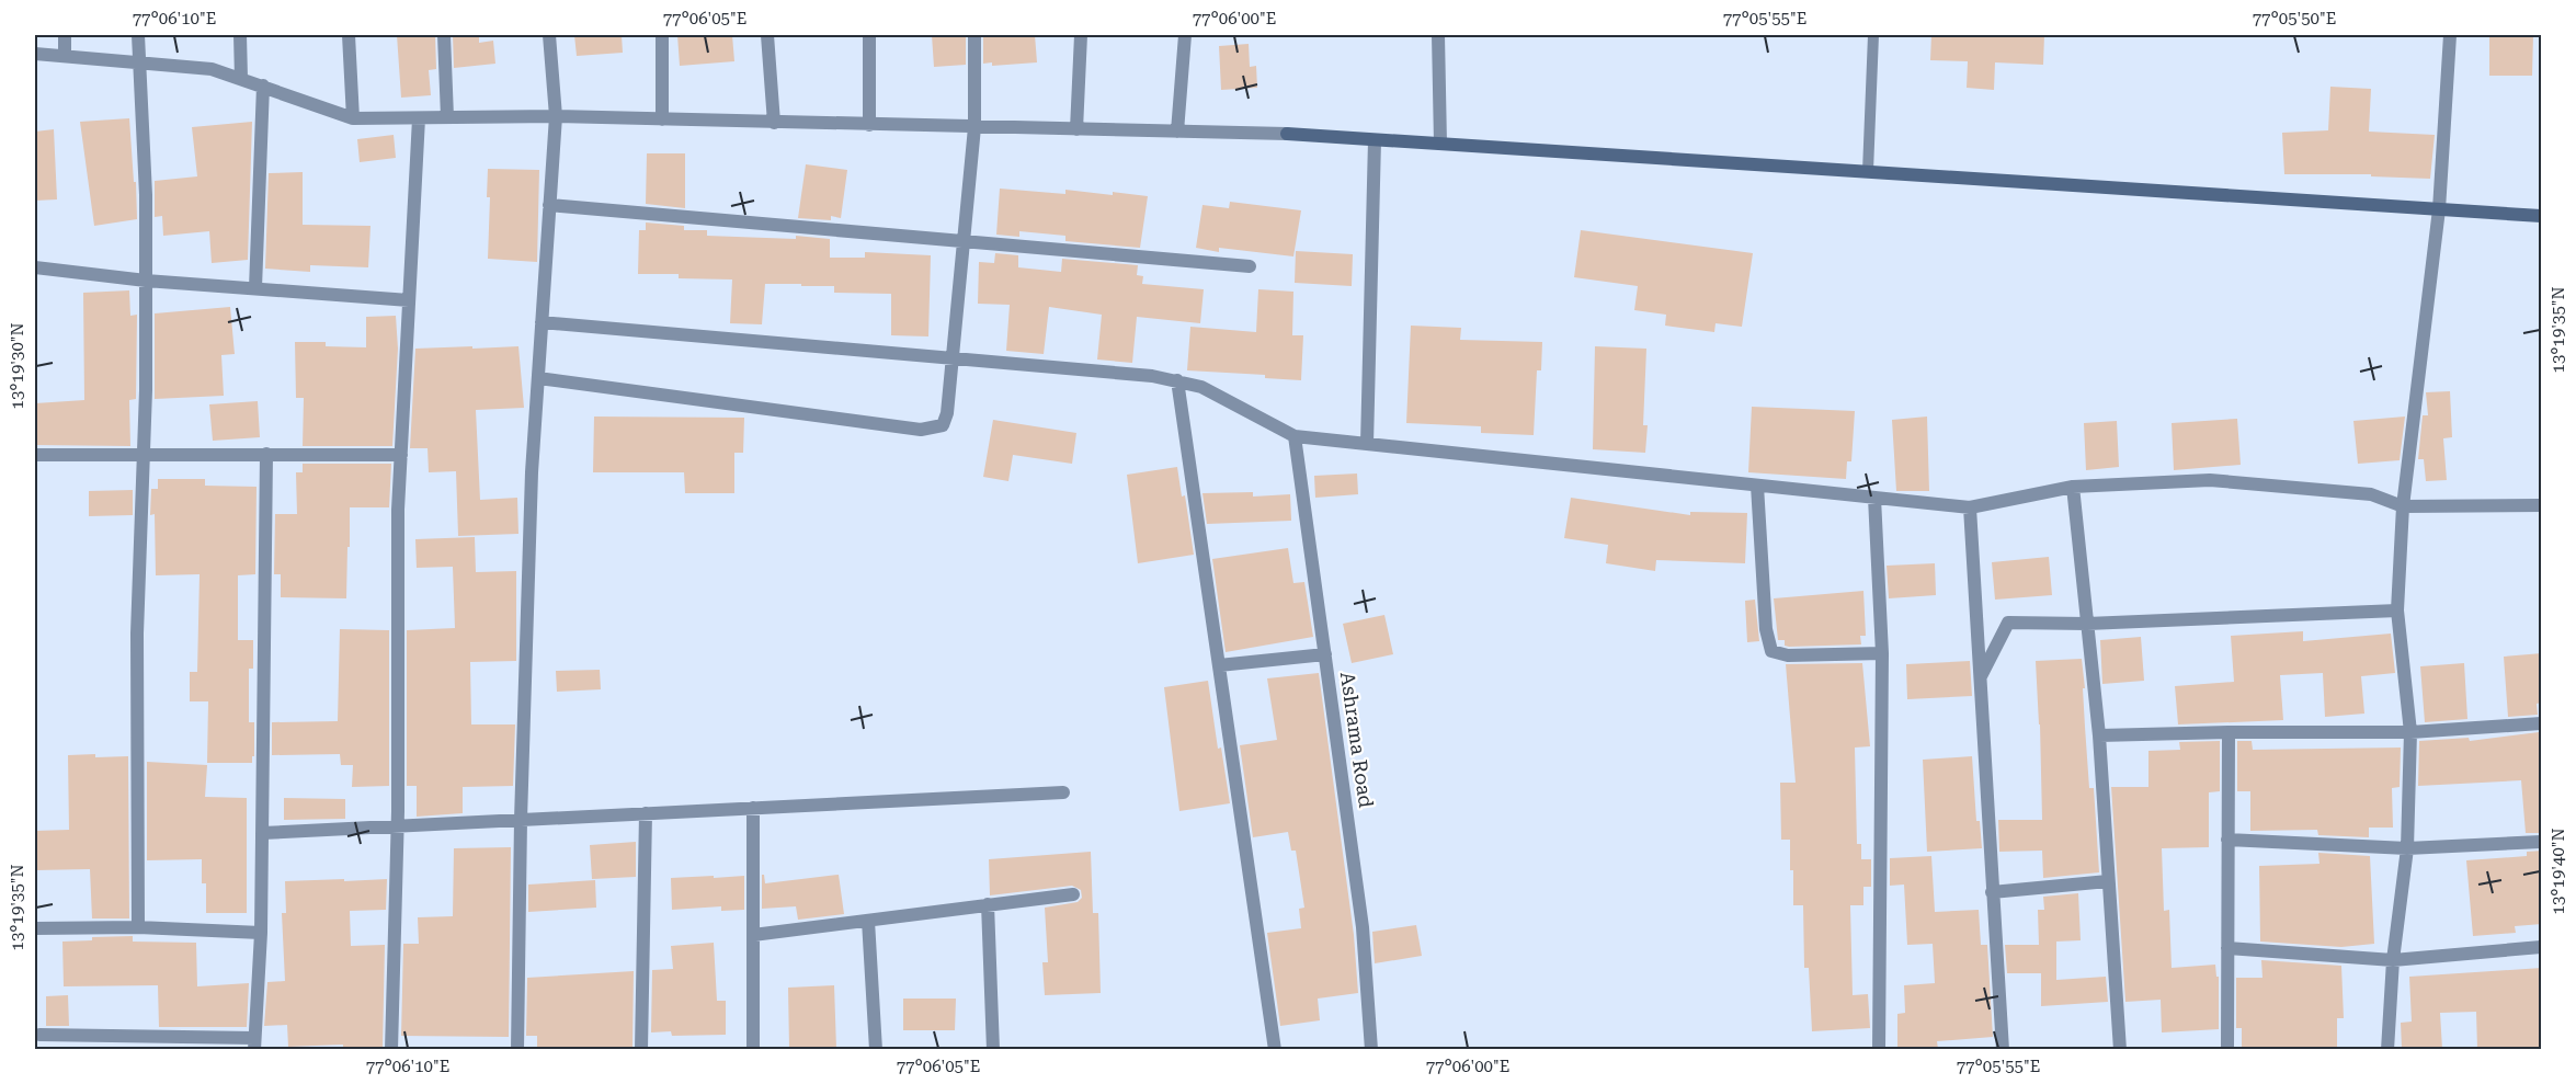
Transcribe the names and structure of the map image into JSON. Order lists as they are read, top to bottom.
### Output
{
  "streets": {
    "street": ["Ashrama Road"]
  },
  "coordinates": [
    "77°06'10\"E",
    "77°06'05\"E",
    "77°06'00\"E",
    "77°05'55\"E",
    "77°05'50\"E",
    "13°19'35\"N",
    "13°19'30\"N",
    "13°19'40\"N"
  ]
}
